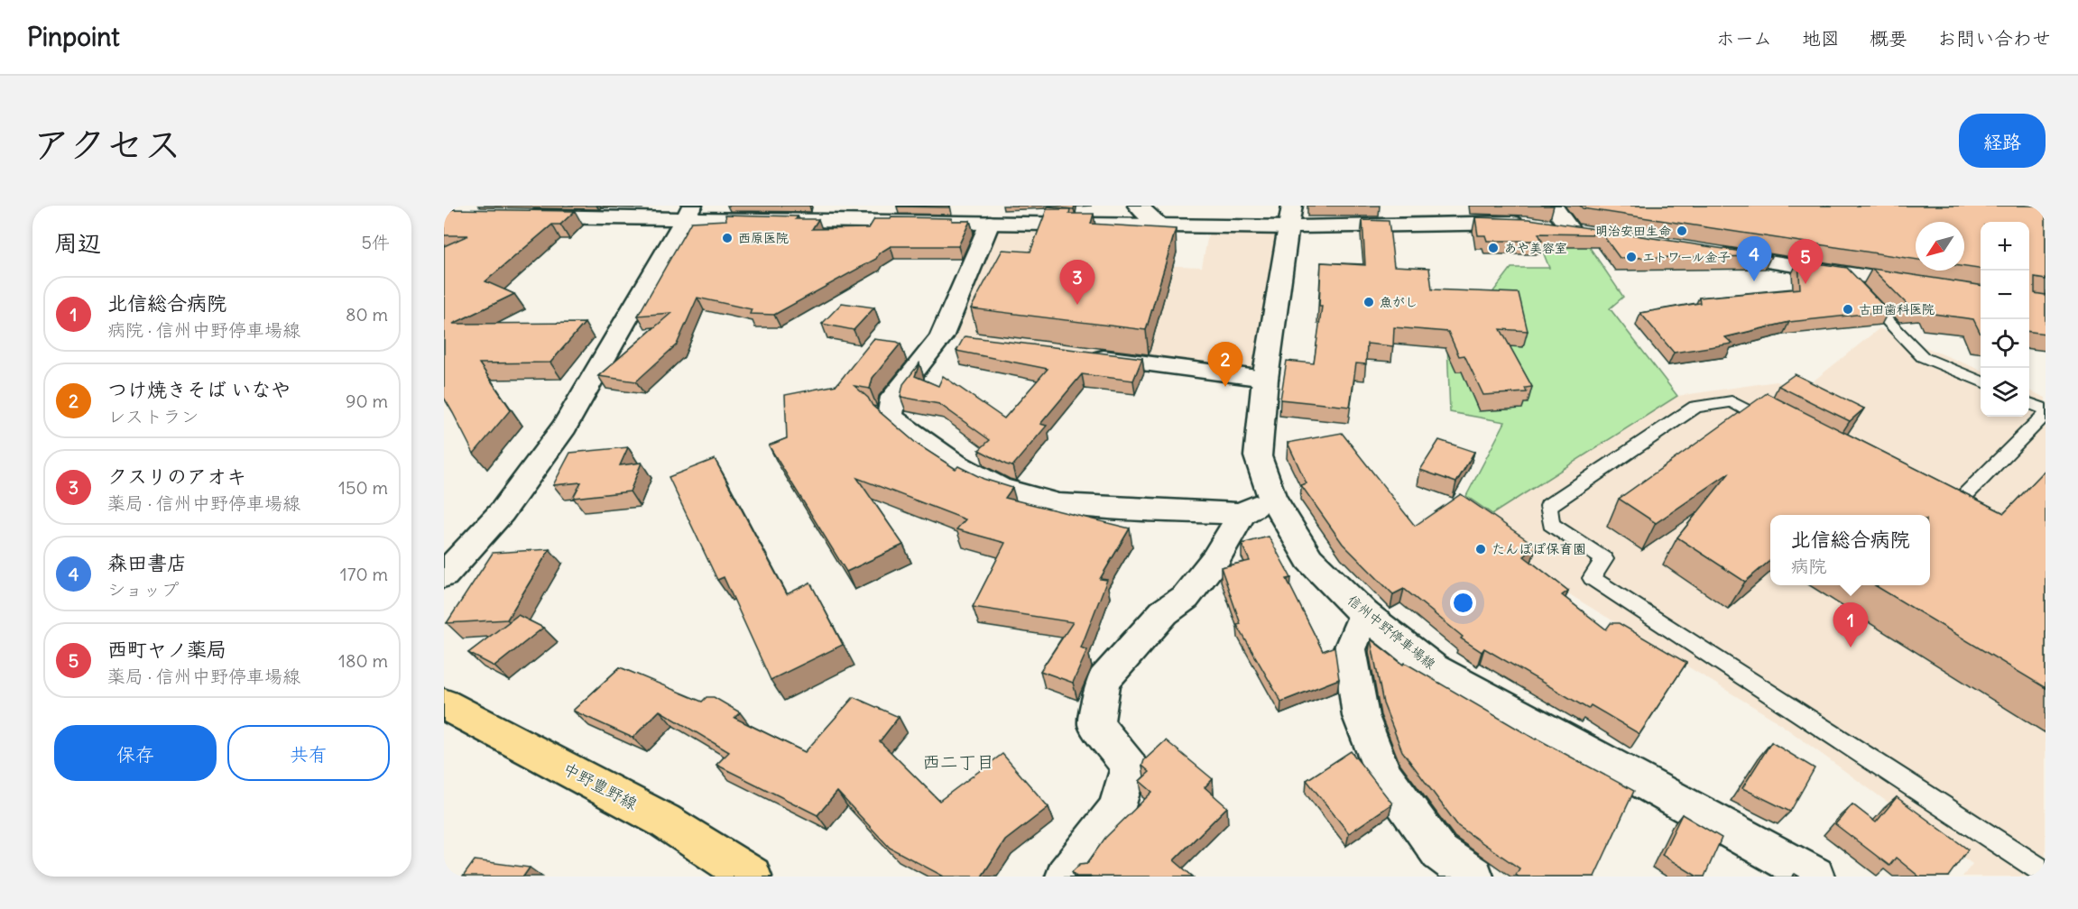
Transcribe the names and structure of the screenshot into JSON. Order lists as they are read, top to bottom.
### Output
{
  "streets": {
    "main road": ["中野豊野線"],
    "street": ["信州中野停車場線"]
  },
  "districts": ["西二丁目"],
  "places": [
    "明治安田生命",
    "西原医院",
    "あや美容室",
    "エトワール金子",
    "魚がし",
    "古田歯科医院",
    "たんぽぽ保育園"
  ],
  "north": "bottom left",
  "page": {
    "header": "Pinpoint",
    "nav": [
      "ホーム",
      "地図",
      "概要",
      "お問い合わせ"
    ],
    "title": "アクセス",
    "buttons": [
      "経路",
      ["保存", "共有"]
    ],
    "heading": ["周辺", "5件"],
    "map_buttons": ["+", "−"],
    "pins": [
      "4",
      "5",
      "3",
      "2",
      "1"
    ],
    "list": [
      {
        "mark": "1",
        "name": "北信総合病院",
        "note": "病院 · 信州中野停車場線",
        "value": "80 m"
      },
      {
        "mark": "2",
        "name": "つけ焼きそば いなや",
        "note": "レストラン",
        "value": "90 m"
      },
      {
        "mark": "3",
        "name": "クスリのアオキ",
        "note": "薬局 · 信州中野停車場線",
        "value": "150 m"
      },
      {
        "mark": "4",
        "name": "森田書店",
        "note": "ショップ",
        "value": "170 m"
      },
      {
        "mark": "5",
        "name": "西町ヤノ薬局",
        "note": "薬局 · 信州中野停車場線",
        "value": "180 m"
      }
    ],
    "popup": ["北信総合病院", "病院"]
  }
}
